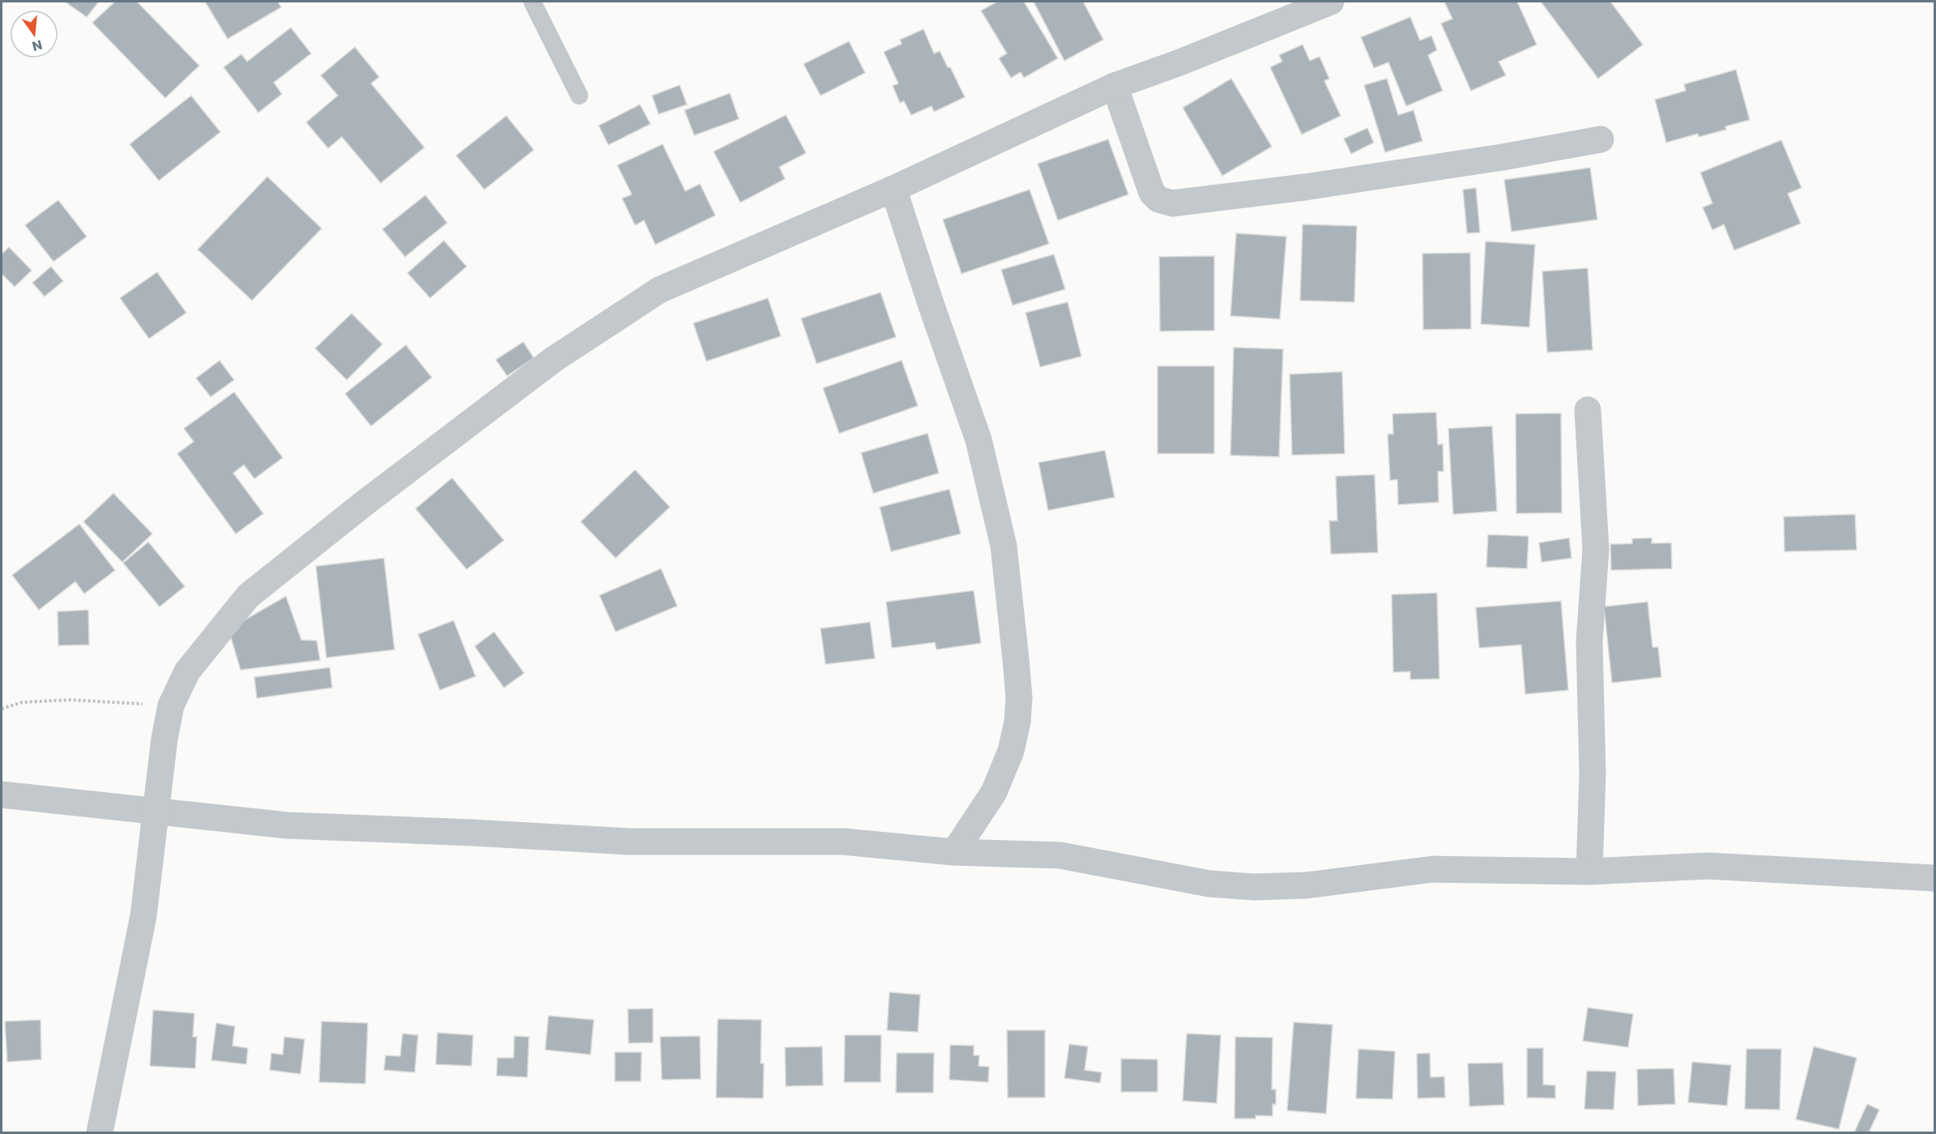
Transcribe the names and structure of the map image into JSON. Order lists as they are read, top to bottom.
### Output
{
  "north": "bottom"
}
